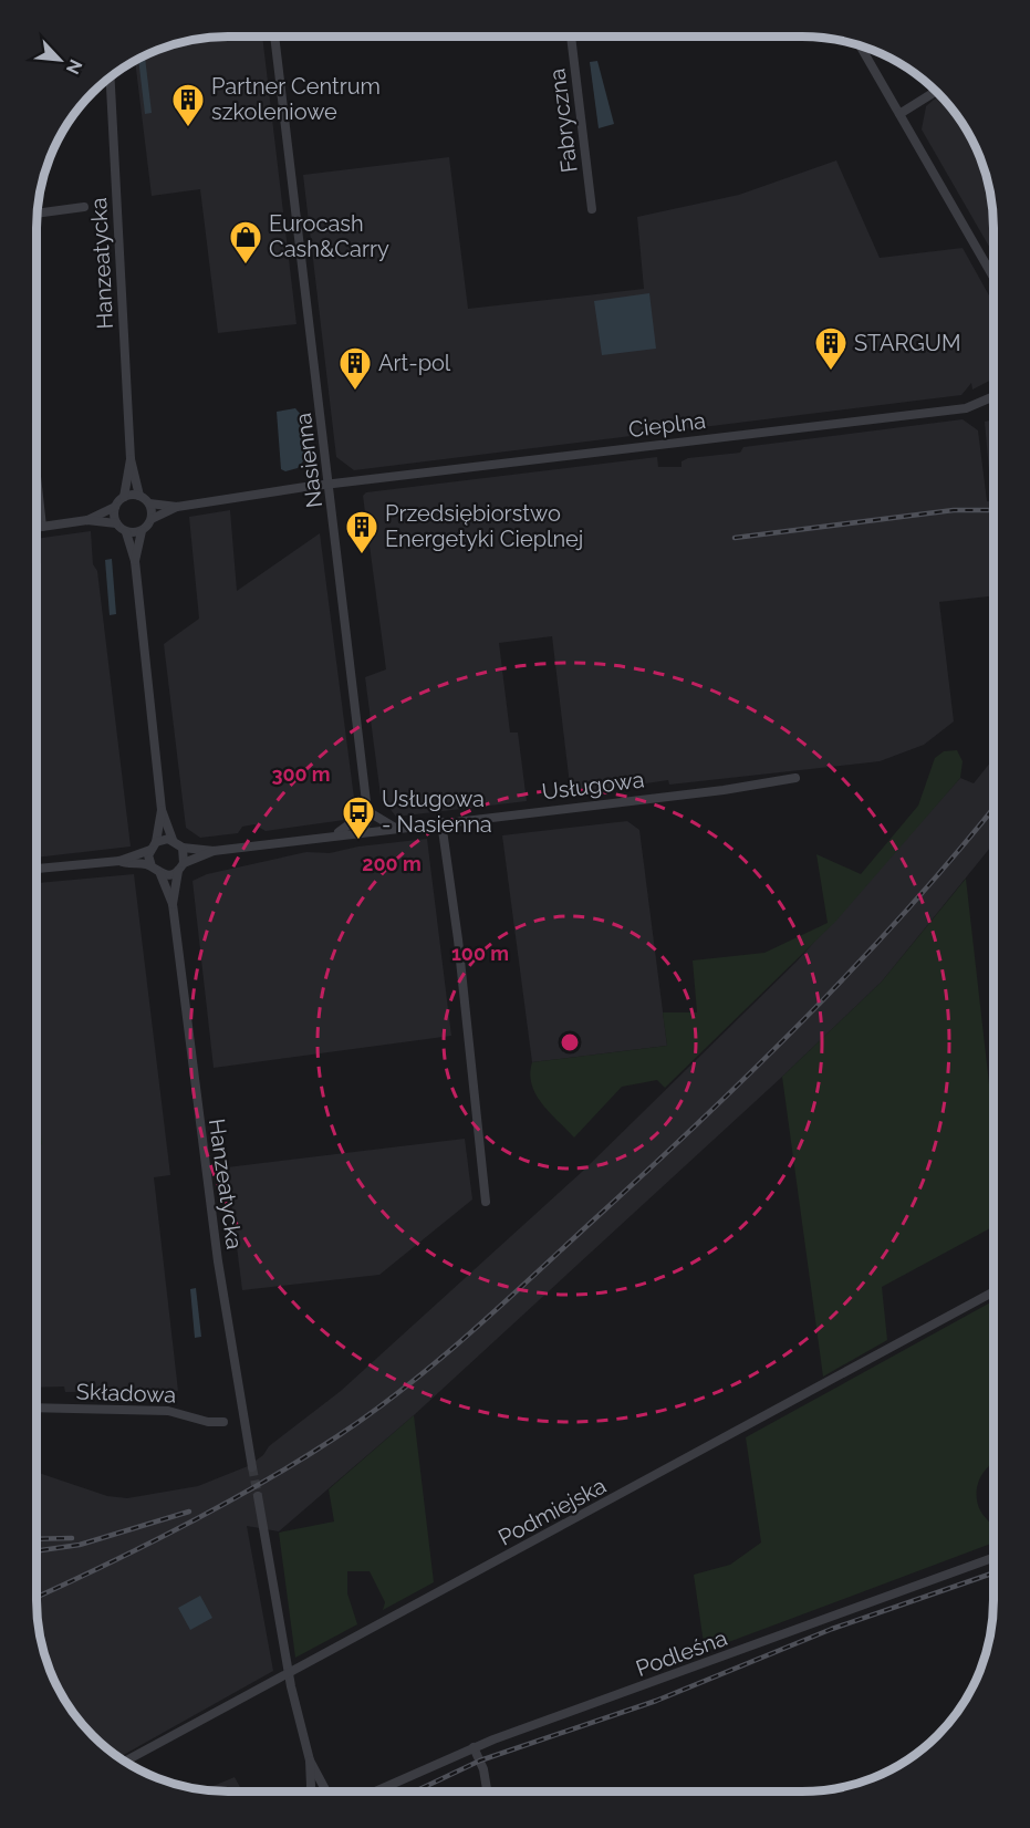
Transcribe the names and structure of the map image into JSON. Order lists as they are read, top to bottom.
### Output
{
  "streets": {
    "street": [
      "Fabryczna",
      "Hanzeatycka",
      "Cieplna",
      "Nasienna",
      "Usługowa",
      "Składowa",
      "Podmiejska",
      "Podleśna"
    ]
  },
  "crossings": [
    ["Hanzeatycka", "Usługowa"],
    ["Cieplna", "Nasienna"],
    ["Nasienna", "Usługowa"]
  ],
  "places": {
    "building": [
      "Partner Centrum szkoleniowe",
      "STARGUM",
      "Art-pol",
      "Przedsiębiorstwo Energetyki Cieplnej"
    ],
    "shop": ["Eurocash Cash&Carry"],
    "bus stop": ["Usługowa - Nasienna"]
  },
  "north": "bottom right",
  "rings": ["300 m", "200 m", "100 m"]
}
